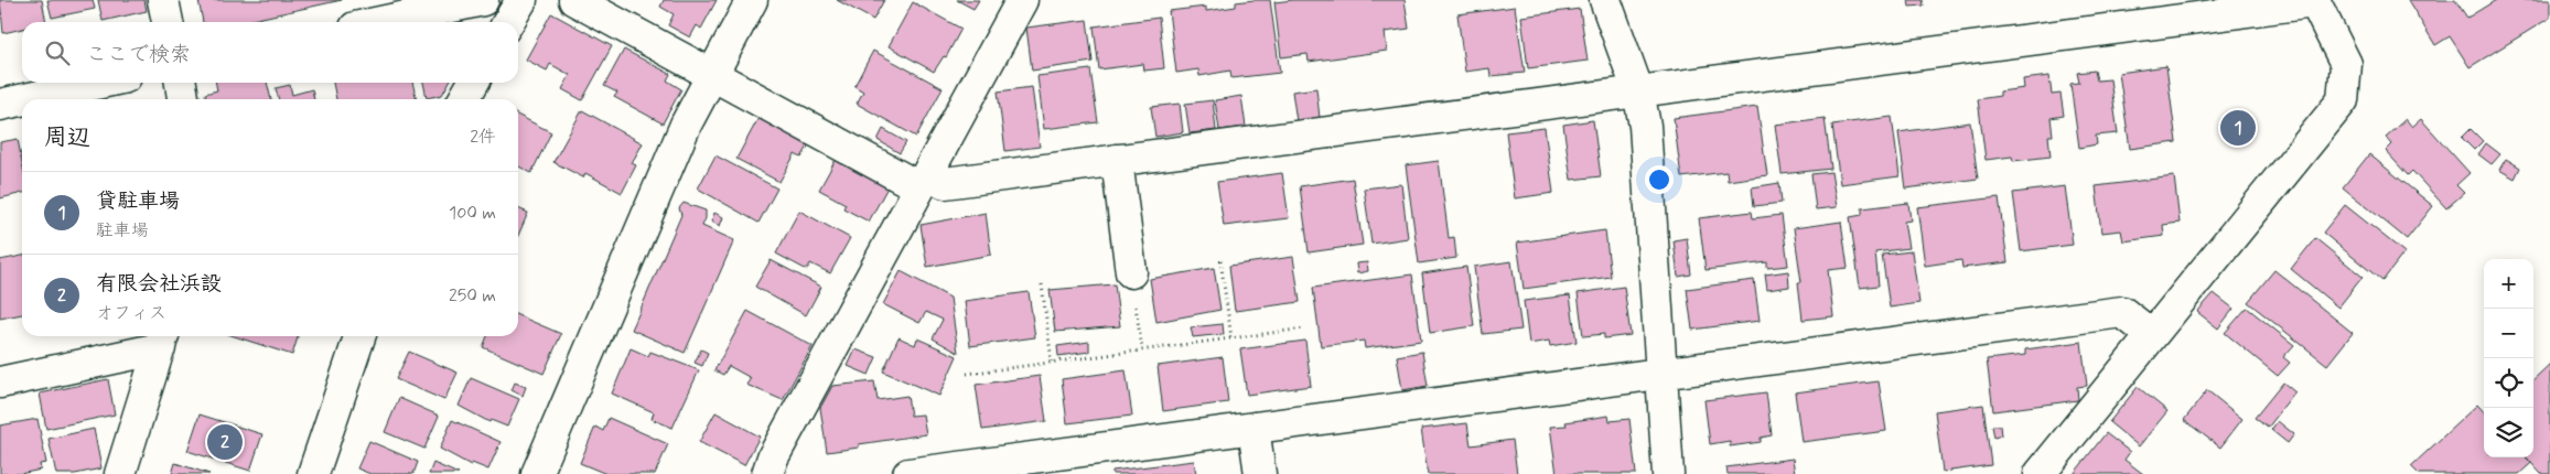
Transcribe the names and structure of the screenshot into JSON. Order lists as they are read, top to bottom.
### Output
{
  "page": {
    "search": "ここで検索",
    "heading": ["周辺", "2件"],
    "pins": ["1", "2"],
    "list": [
      {
        "mark": "1",
        "name": "貸駐車場",
        "note": "駐車場",
        "value": "100 m"
      },
      {
        "mark": "2",
        "name": "有限会社浜設",
        "note": "オフィス",
        "value": "250 m"
      }
    ],
    "map_buttons": ["+", "−"]
  }
}
